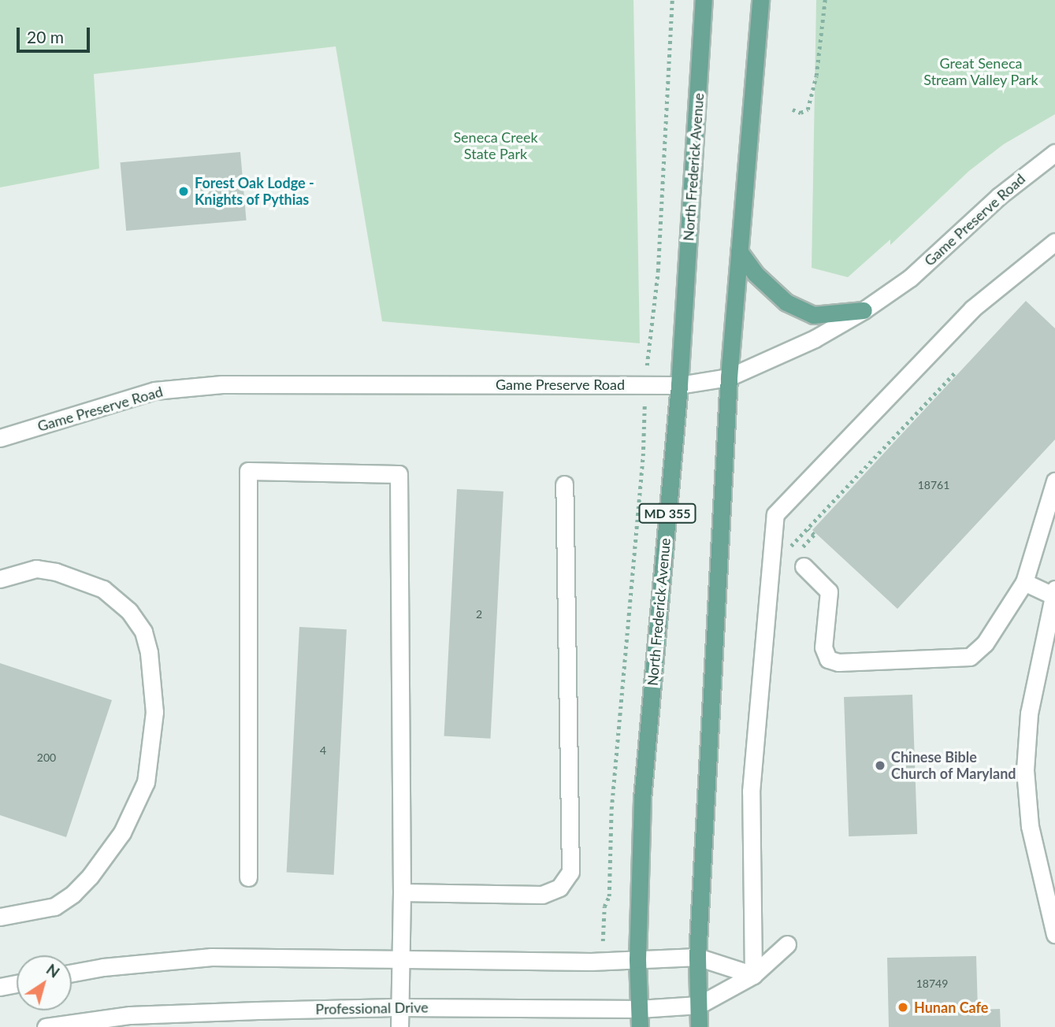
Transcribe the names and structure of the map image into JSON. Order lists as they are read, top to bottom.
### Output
{
  "streets": {
    "main road": ["North Frederick Avenue", "MD 355"],
    "street": ["Game Preserve Road", "Professional Drive"]
  },
  "crossings": [
    ["North Frederick Avenue", "Game Preserve Road"],
    ["North Frederick Avenue", "Professional Drive"]
  ],
  "parks": ["Great Seneca Stream Valley Park", "Seneca Creek State Park"],
  "places": ["Forest Oak Lodge - Knights of Pythias", "Chinese Bible Church of Maryland", "Hunan Cafe"],
  "house_numbers": [
    "18761",
    "2",
    "4",
    "200",
    "18749"
  ],
  "scale_bar": "20 m",
  "north": "top right"
}
